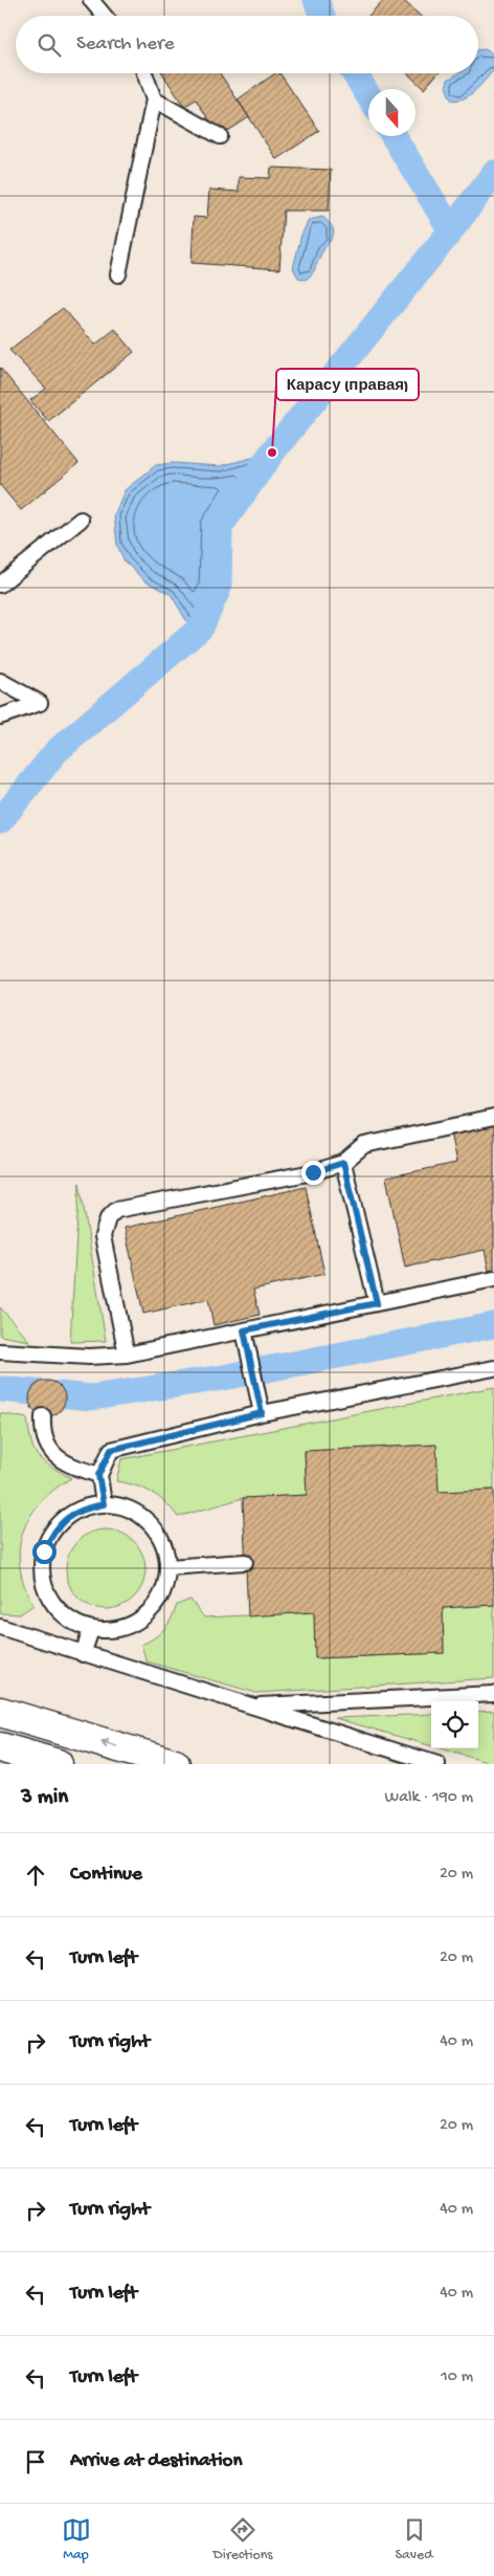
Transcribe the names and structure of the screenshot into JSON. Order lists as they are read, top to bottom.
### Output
{
  "places": ["Карасу (правая)"],
  "north": "bottom",
  "page": {
    "search": "Search here",
    "heading": ["3 min", "Walk · 190 m"],
    "list": [
      ["Continue", "20 m"],
      ["Turn left", "20 m"],
      ["Turn right", "40 m"],
      ["Turn left", "20 m"],
      ["Turn right", "40 m"],
      ["Turn left", "40 m"],
      ["Turn left", "10 m"],
      "Arrive at destination"
    ],
    "nav": ["Map", "Directions", "Saved"]
  }
}
